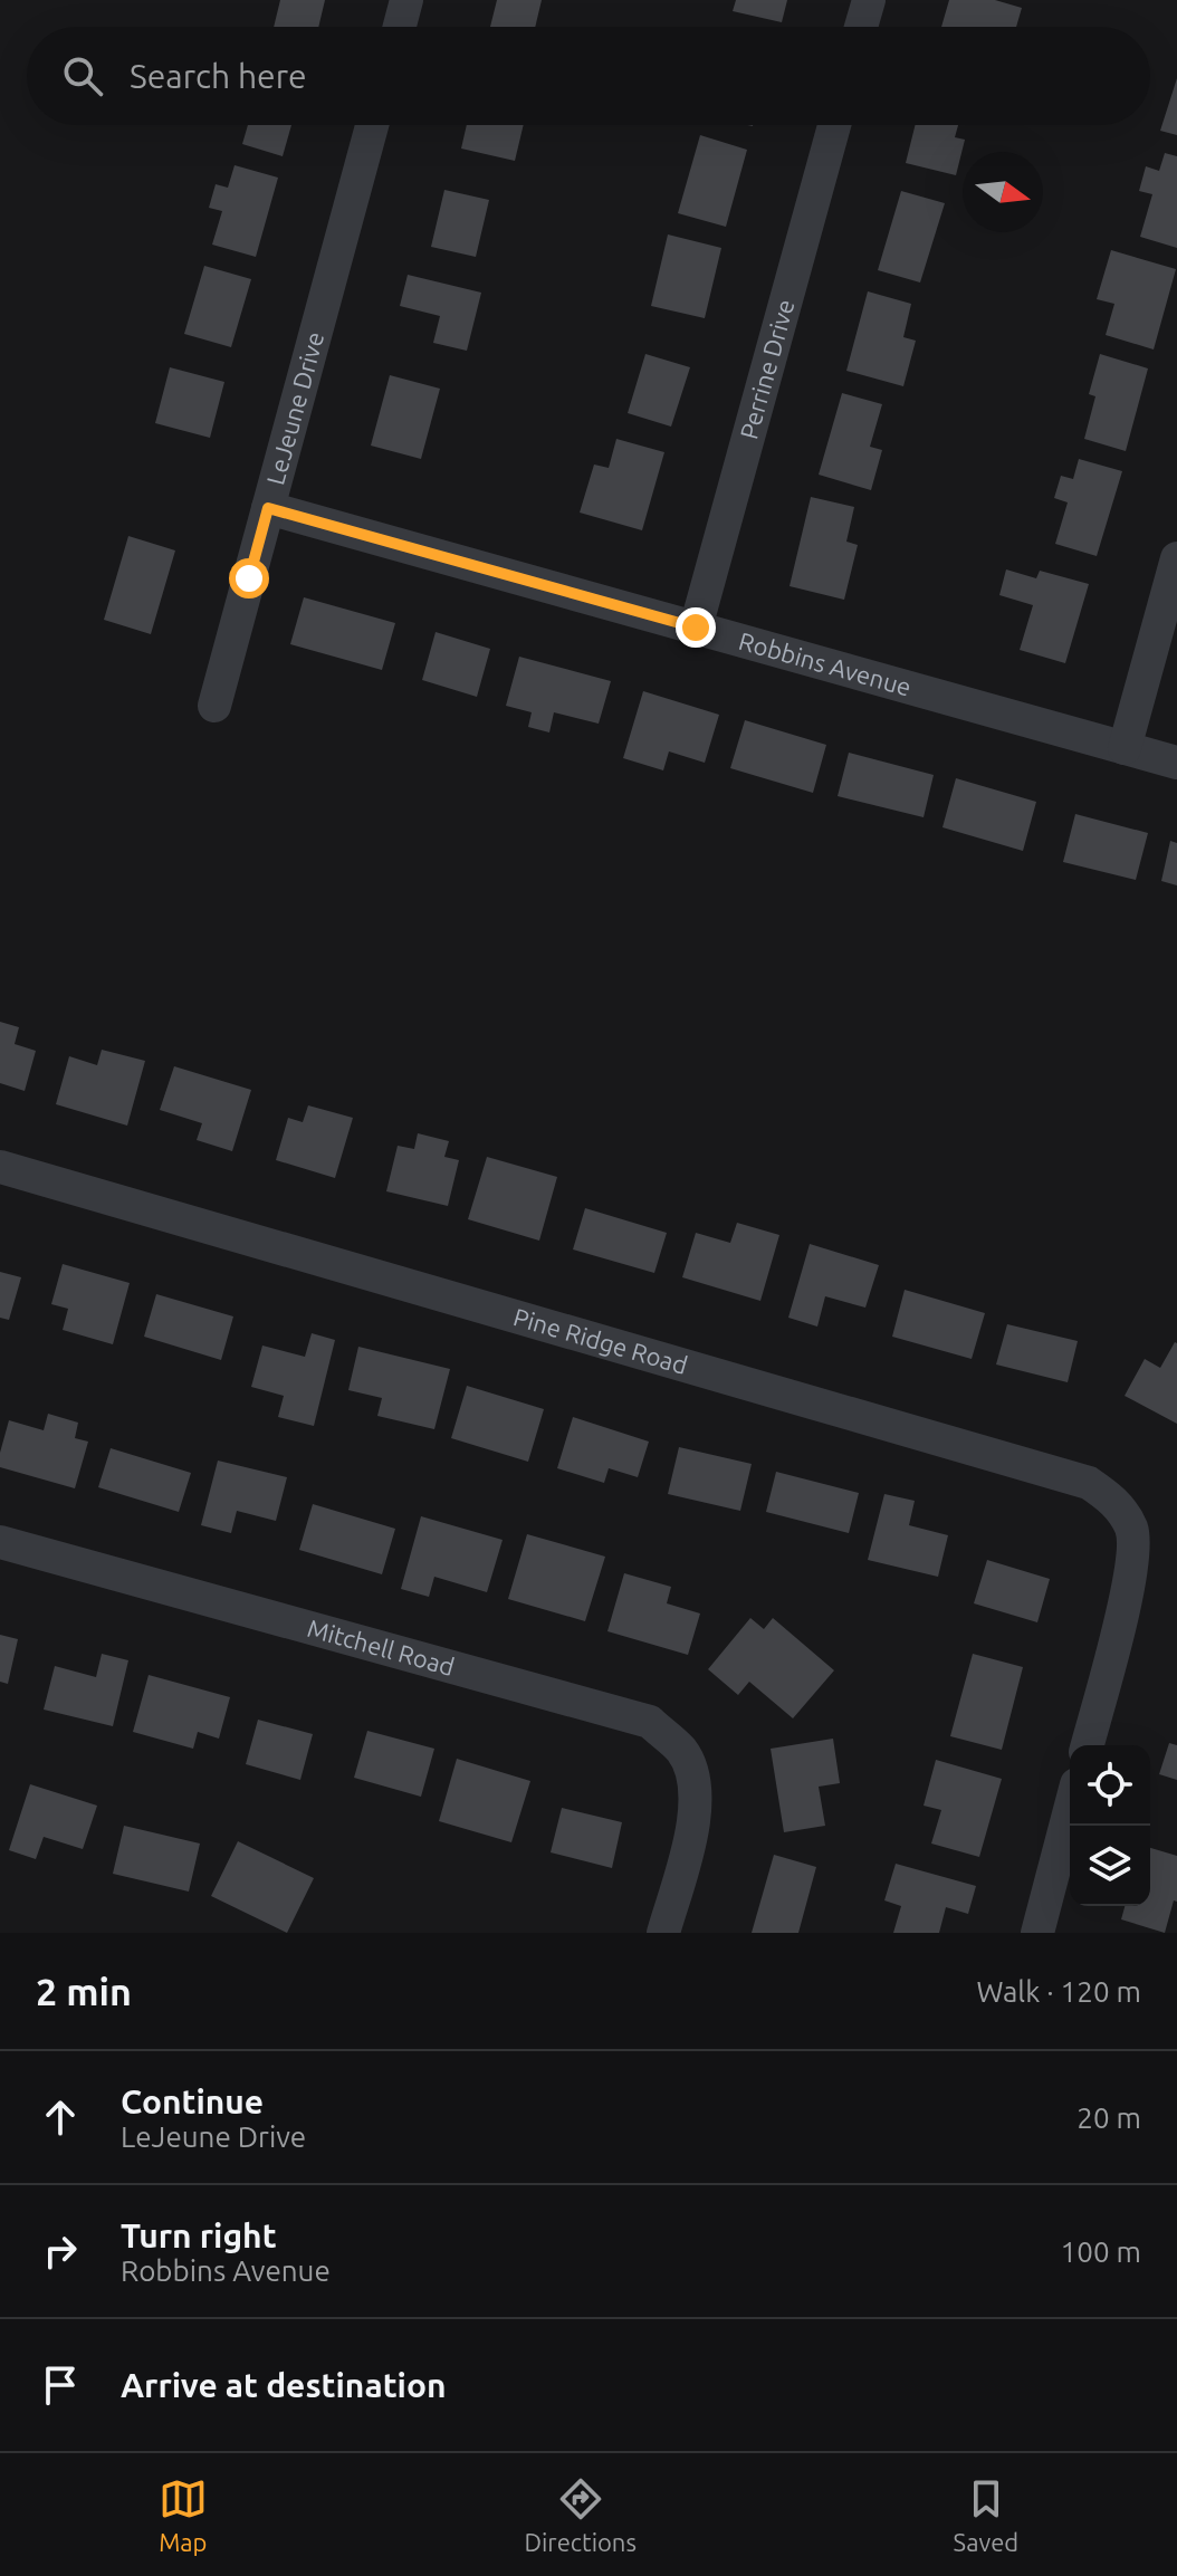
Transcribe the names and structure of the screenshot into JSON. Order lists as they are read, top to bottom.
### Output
{
  "streets": {
    "street": [
      "Perrine Drive",
      "LeJeune Drive",
      "Robbins Avenue",
      "Pine Ridge Road",
      "Mitchell Road"
    ]
  },
  "crossings": [
    ["Perrine Drive", "Robbins Avenue"],
    ["LeJeune Drive", "Robbins Avenue"]
  ],
  "north": "right",
  "page": {
    "search": "Search here",
    "heading": ["2 min", "Walk · 120 m"],
    "list": [
      ["Continue", "LeJeune Drive", "20 m"],
      ["Turn right", "Robbins Avenue", "100 m"],
      "Arrive at destination"
    ],
    "nav": ["Map", "Directions", "Saved"]
  }
}
